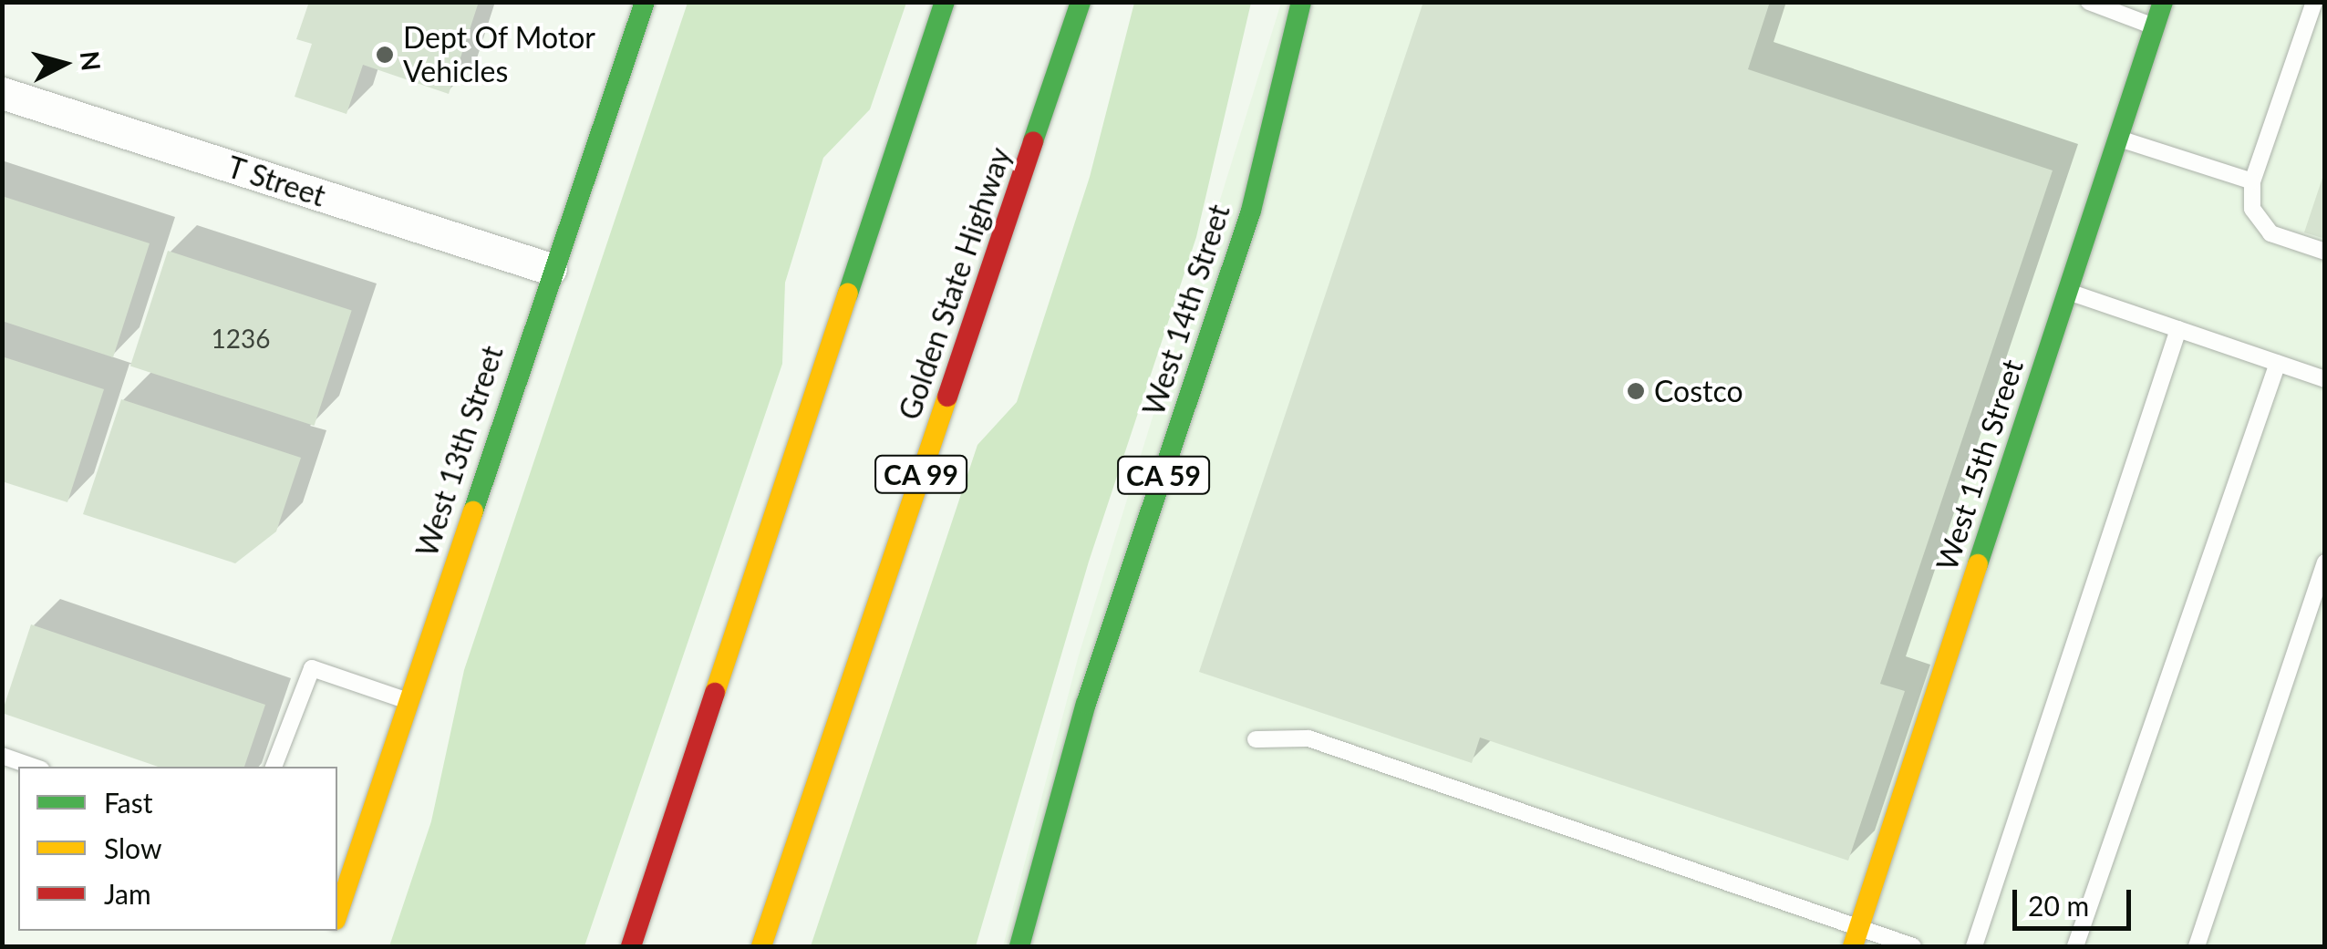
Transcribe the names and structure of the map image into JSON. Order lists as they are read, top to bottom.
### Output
{
  "streets": {
    "main road": [
      "Golden State Highway",
      "West 14th Street",
      "West 13th Street",
      "West 15th Street",
      "CA 99",
      "CA 59"
    ],
    "street": ["T Street"]
  },
  "crossings": [
    ["T Street", "West 13th Street"]
  ],
  "places": ["Dept Of Motor Vehicles", "Costco"],
  "house_numbers": ["1236"],
  "legend": ["Fast", "Slow", "Jam"],
  "scale_bar": "20 m",
  "north": "right"
}
